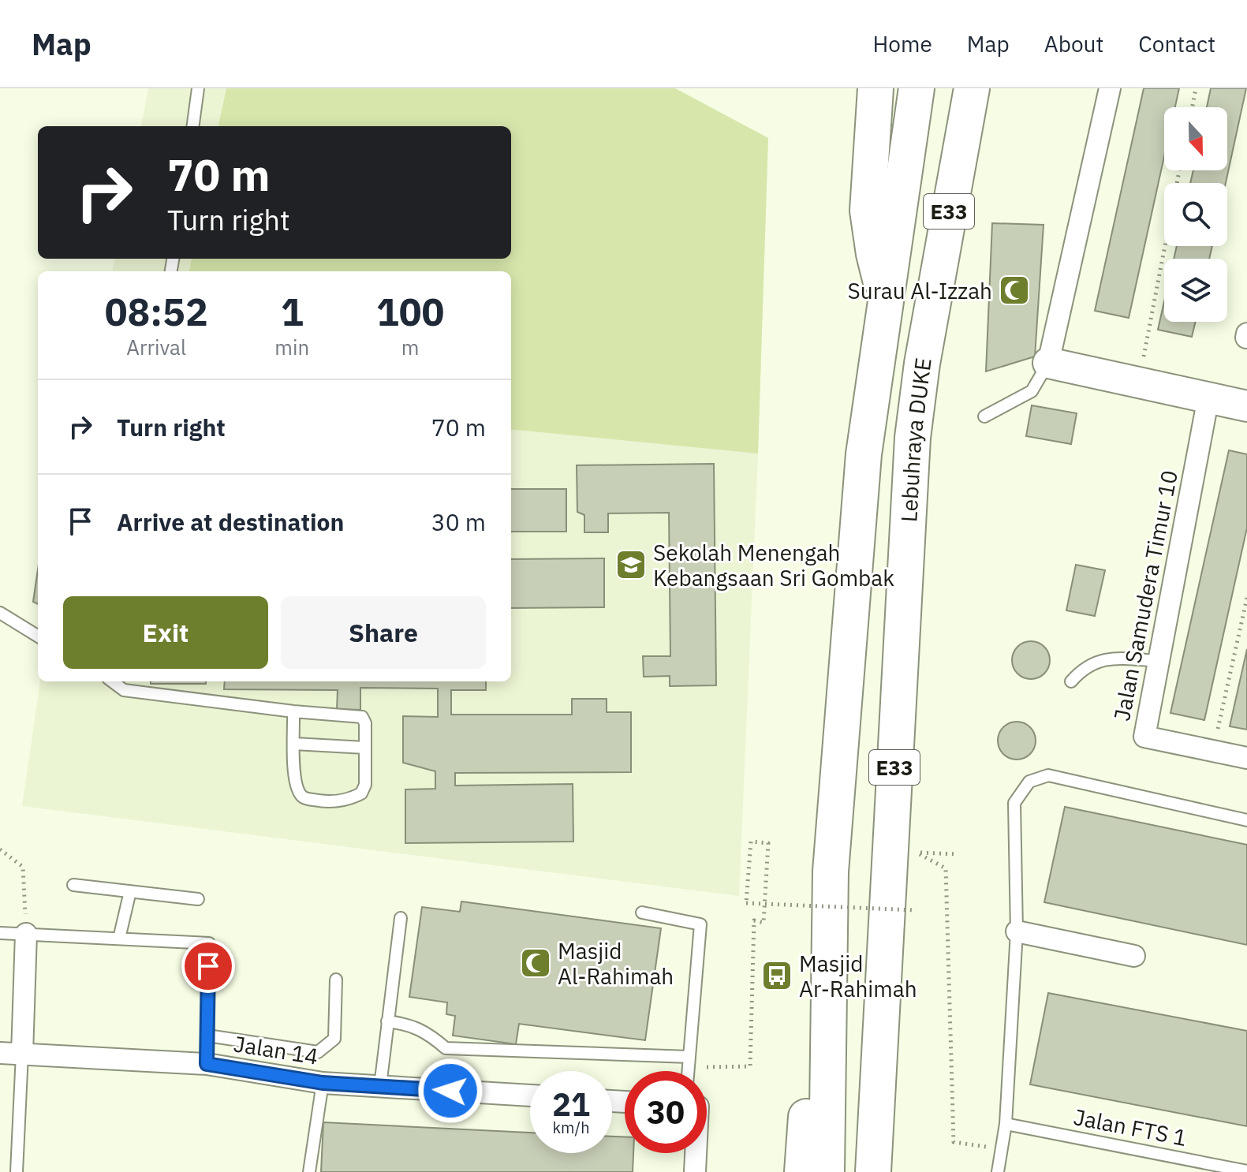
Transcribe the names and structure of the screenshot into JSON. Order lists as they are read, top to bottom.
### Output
{
  "streets": {
    "highway": ["E33", "Lebuhraya DUKE"],
    "street": ["Jalan Samudera Timur 10", "Jalan 14"],
    "lane": ["Jalan FTS 1"]
  },
  "places": {
    "mosque": ["Surau Al-Izzah", "Masjid Al-Rahimah"],
    "school or university": ["Sekolah Menengah Kebangsaan Sri Gombak"],
    "bus stop": ["Masjid Ar-Rahimah"]
  },
  "north": "bottom",
  "page": {
    "header": "Map",
    "nav": [
      "Home",
      "Map",
      "About",
      "Contact"
    ],
    "turn": ["70 m", "Turn right"],
    "eta": [
      "08:52",
      "Arrival",
      "1",
      "min",
      "100",
      "m"
    ],
    "list": [
      {
        "name": "Turn right",
        "value": "70 m"
      },
      {
        "name": "Arrive at destination",
        "value": "30 m"
      }
    ],
    "buttons": ["Exit", "Share"],
    "speed": "21 km/h",
    "limit": "30"
  }
}
